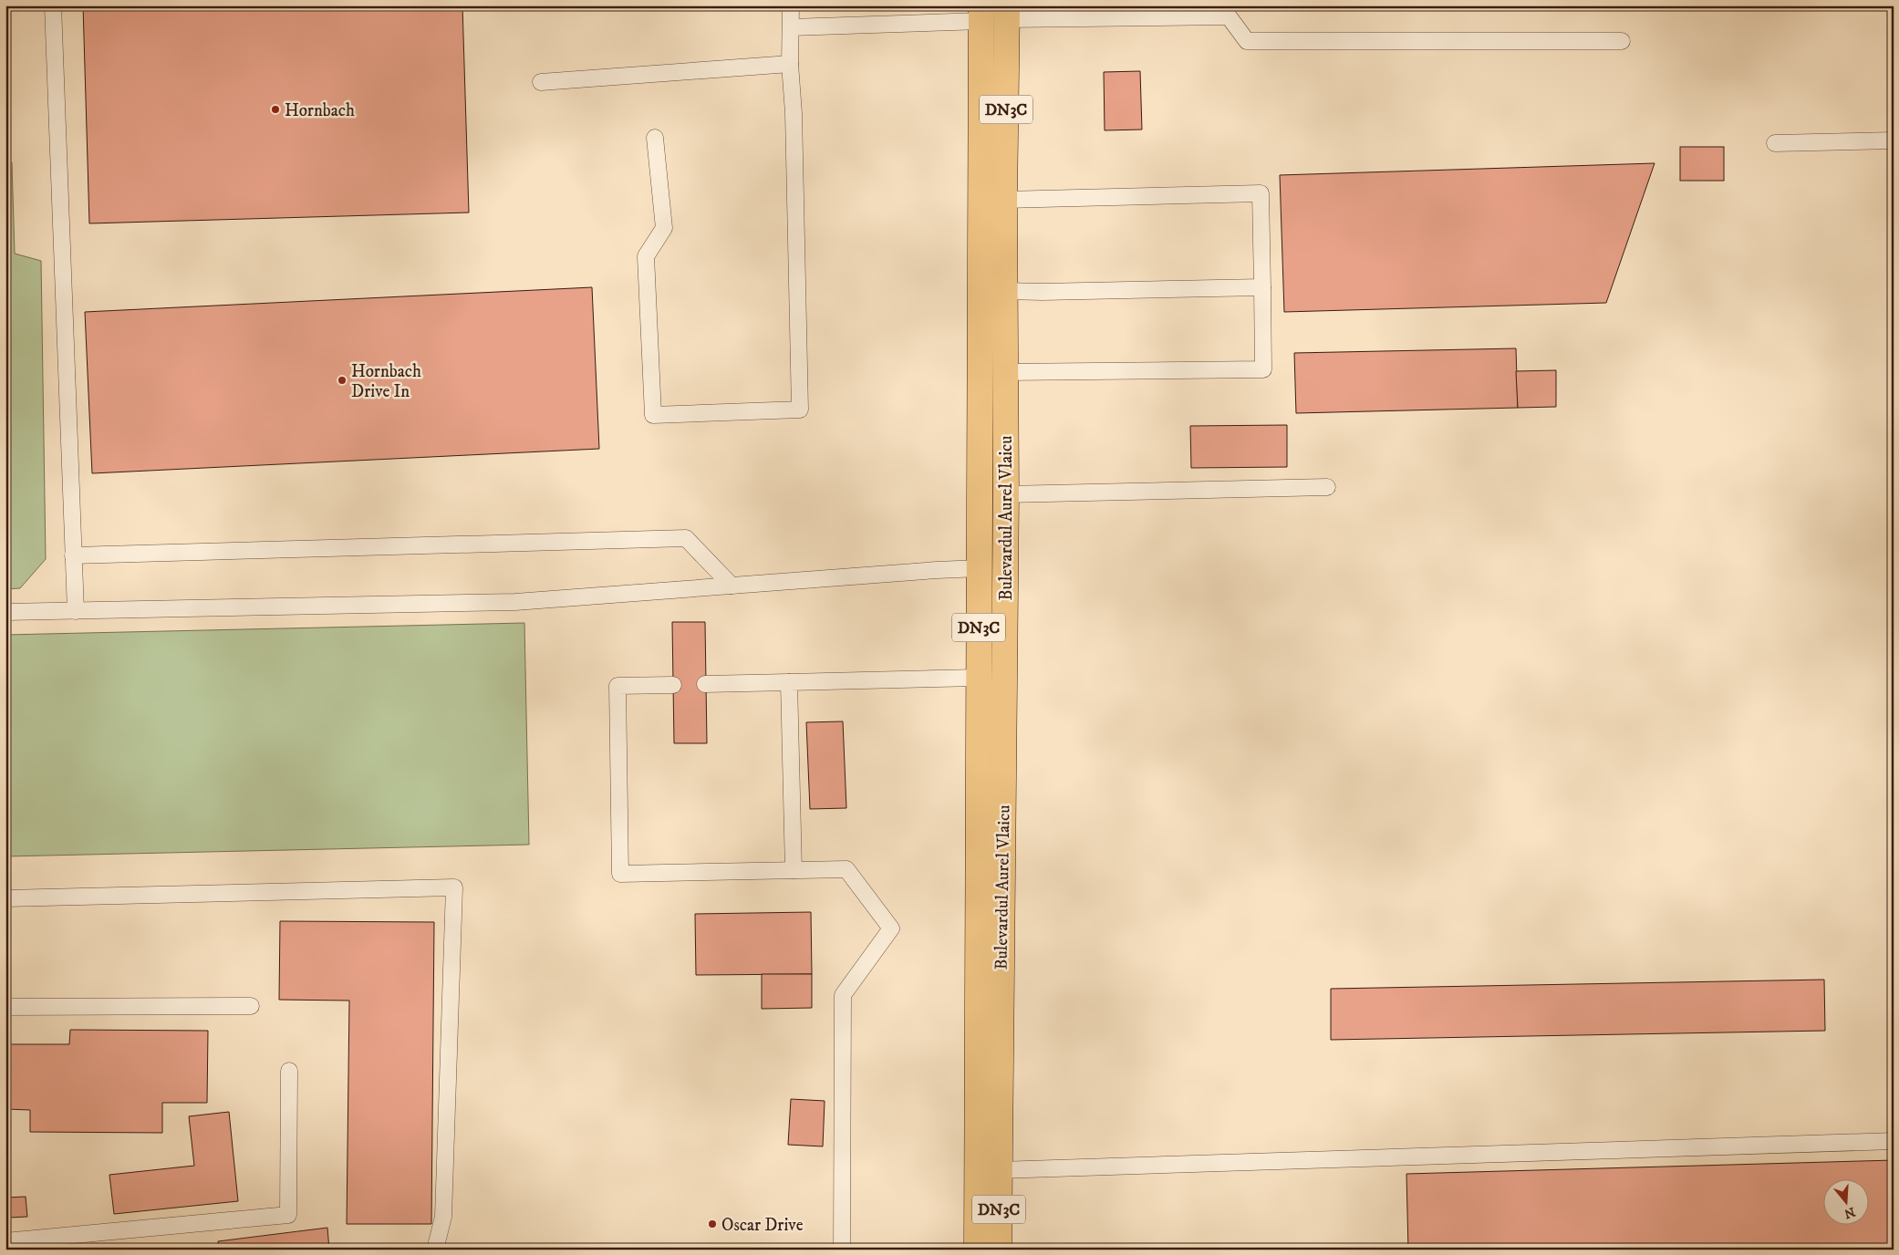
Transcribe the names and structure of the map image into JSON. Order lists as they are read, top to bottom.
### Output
{
  "streets": {
    "main road": ["DN3C", "Bulevardul Aurel Vlaicu"]
  },
  "places": ["Hornbach", "Hornbach Drive In", "Oscar Drive"],
  "north": "bottom"
}
